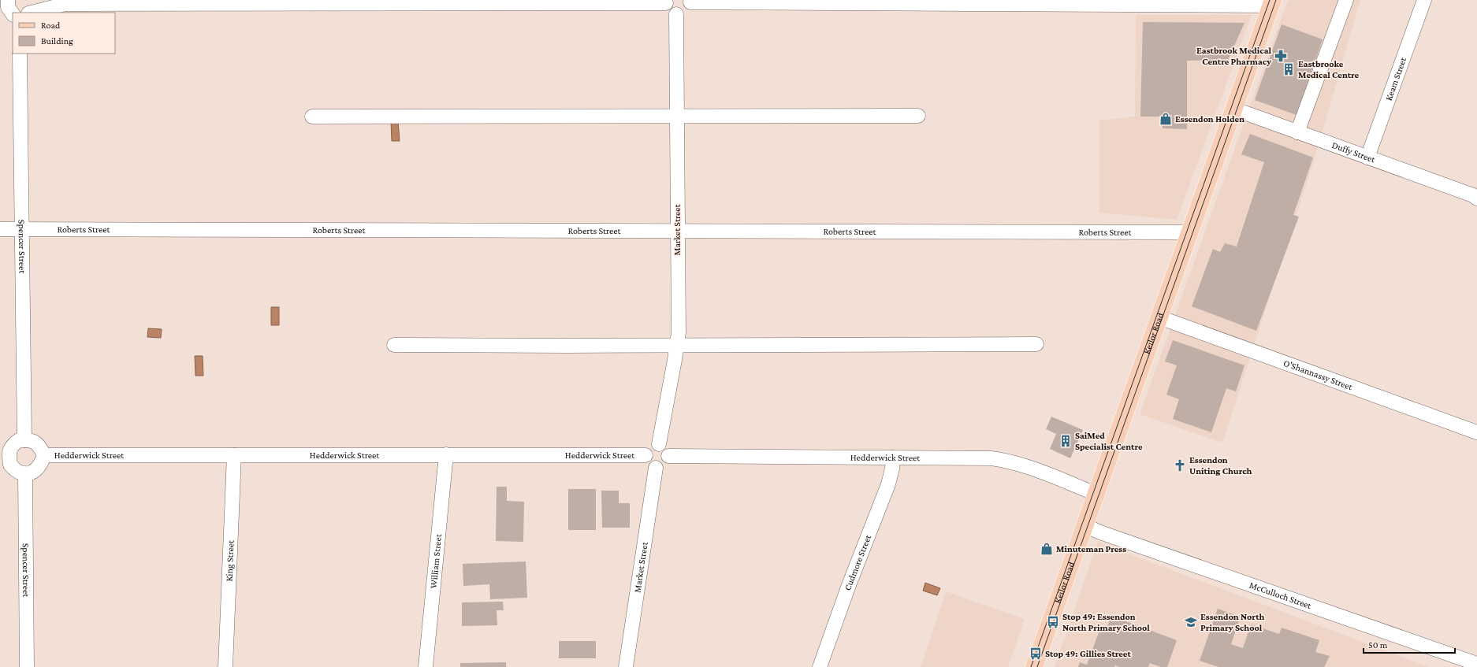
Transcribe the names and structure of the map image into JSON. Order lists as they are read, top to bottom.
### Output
{
  "streets": {
    "main road": ["Keilor Road"],
    "street": [
      "Keam Street",
      "Duffy Street",
      "Roberts Street",
      "Market Street",
      "Spencer Street",
      "O'Shannassy Street",
      "Hedderwick Street",
      "William Street",
      "King Street",
      "Cudmore Street",
      "McCulloch Street"
    ]
  },
  "crossings": [
    ["Keam Street", "Duffy Street"],
    ["Duffy Street", "Keilor Road"],
    ["Roberts Street", "Market Street"],
    ["Roberts Street", "Spencer Street"],
    ["Roberts Street", "Keilor Road"],
    ["Market Street", "Hedderwick Street"],
    ["Spencer Street", "Hedderwick Street"],
    ["Keilor Road", "O'Shannassy Street"],
    ["Keilor Road", "Hedderwick Street"],
    ["Keilor Road", "McCulloch Street"],
    ["Hedderwick Street", "William Street"],
    ["Hedderwick Street", "King Street"],
    ["Hedderwick Street", "Cudmore Street"]
  ],
  "places": {
    "pharmacy": ["Eastbrook Medical Centre Pharmacy"],
    "building": ["Eastbrooke Medical Centre", "SaiMed Specialist Centre"],
    "shop": ["Essendon Holden", "Minuteman Press"],
    "church": ["Essendon Uniting Church"],
    "bus stop": ["Stop 49: Essendon North Primary School", "Stop 49: Gillies Street"],
    "school or university": ["Essendon North Primary School"]
  },
  "legend": ["Road", "Building"],
  "scale_bar": "50 m"
}
